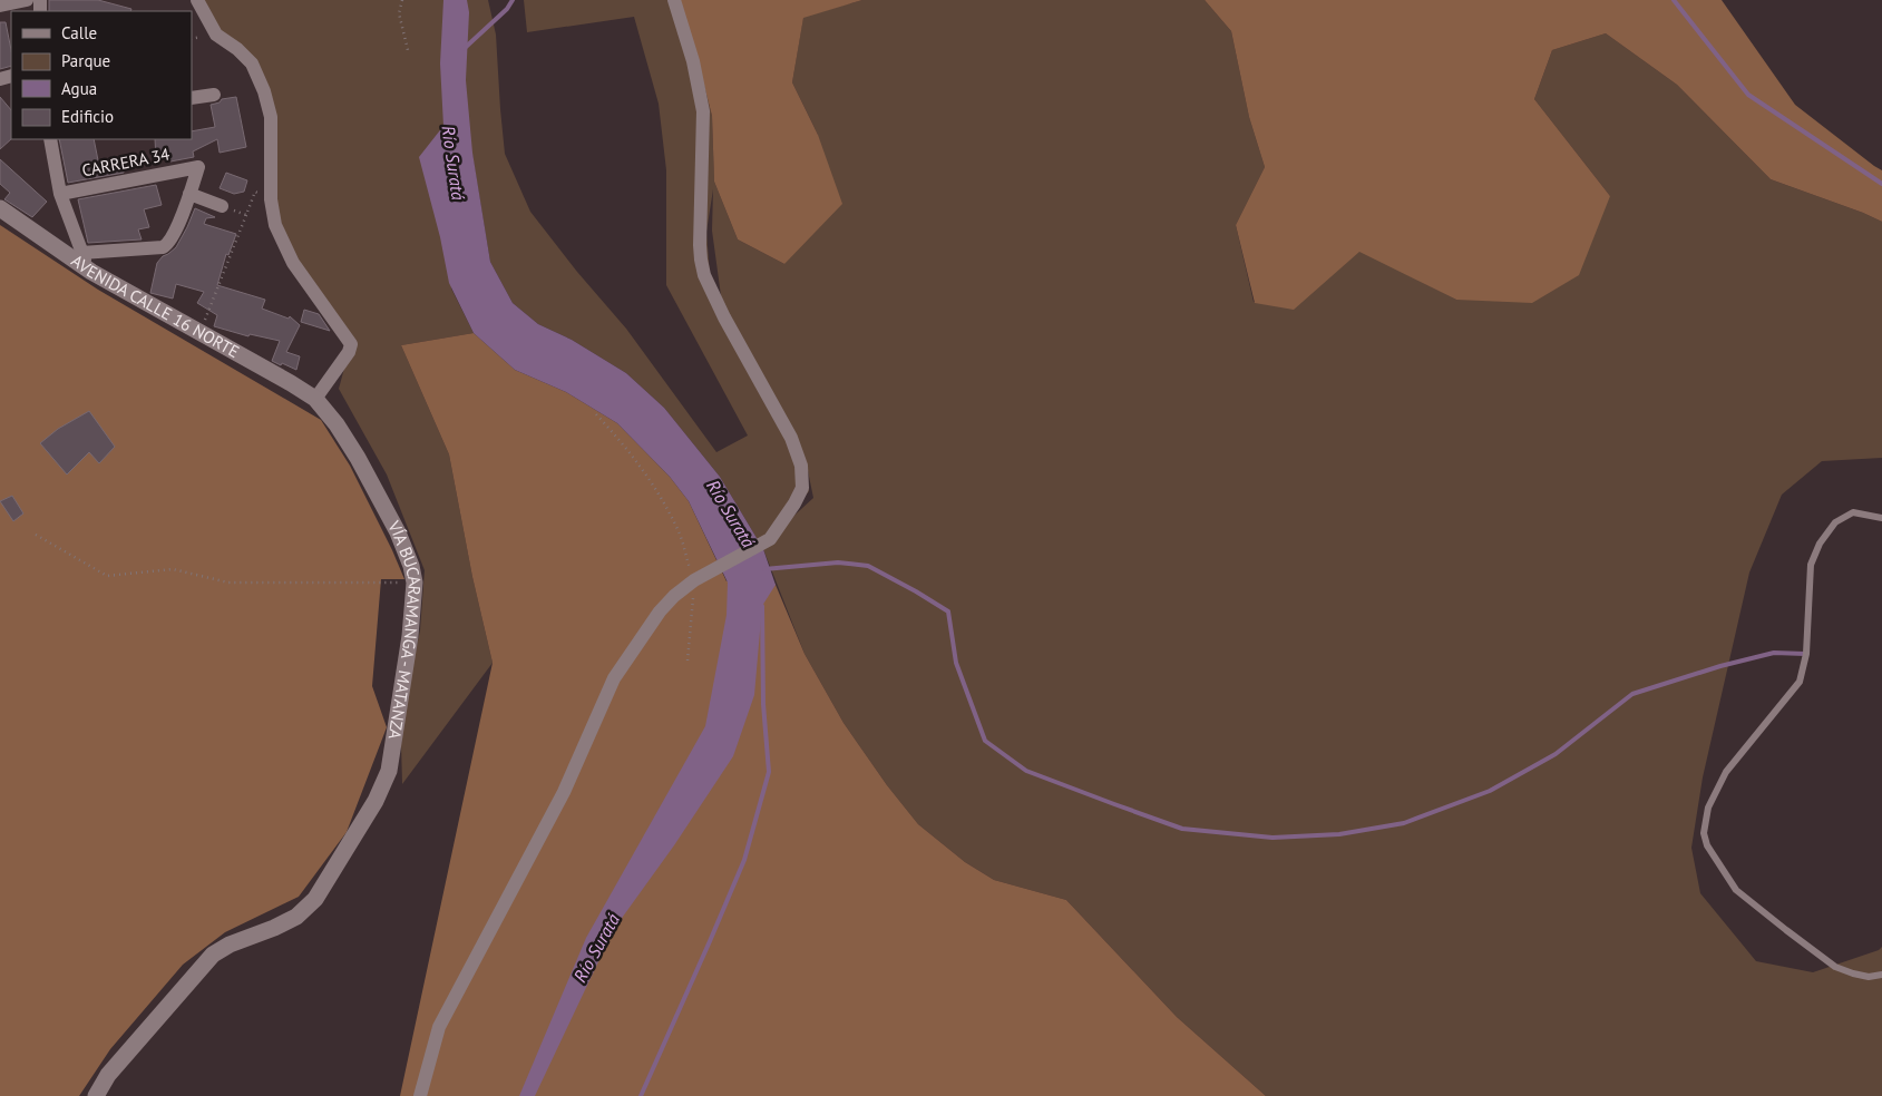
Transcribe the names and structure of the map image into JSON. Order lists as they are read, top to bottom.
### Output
{
  "streets": {
    "street": ["CARRERA 34", "AVENIDA CALLE 16 NORTE", "VÍA BUCARAMANGA - MATANZA"]
  },
  "crossings": [
    ["AVENIDA CALLE 16 NORTE", "VÍA BUCARAMANGA - MATANZA"]
  ],
  "water": ["Río Suratá"],
  "legend": [
    "Calle",
    "Parque",
    "Agua",
    "Edificio"
  ]
}
